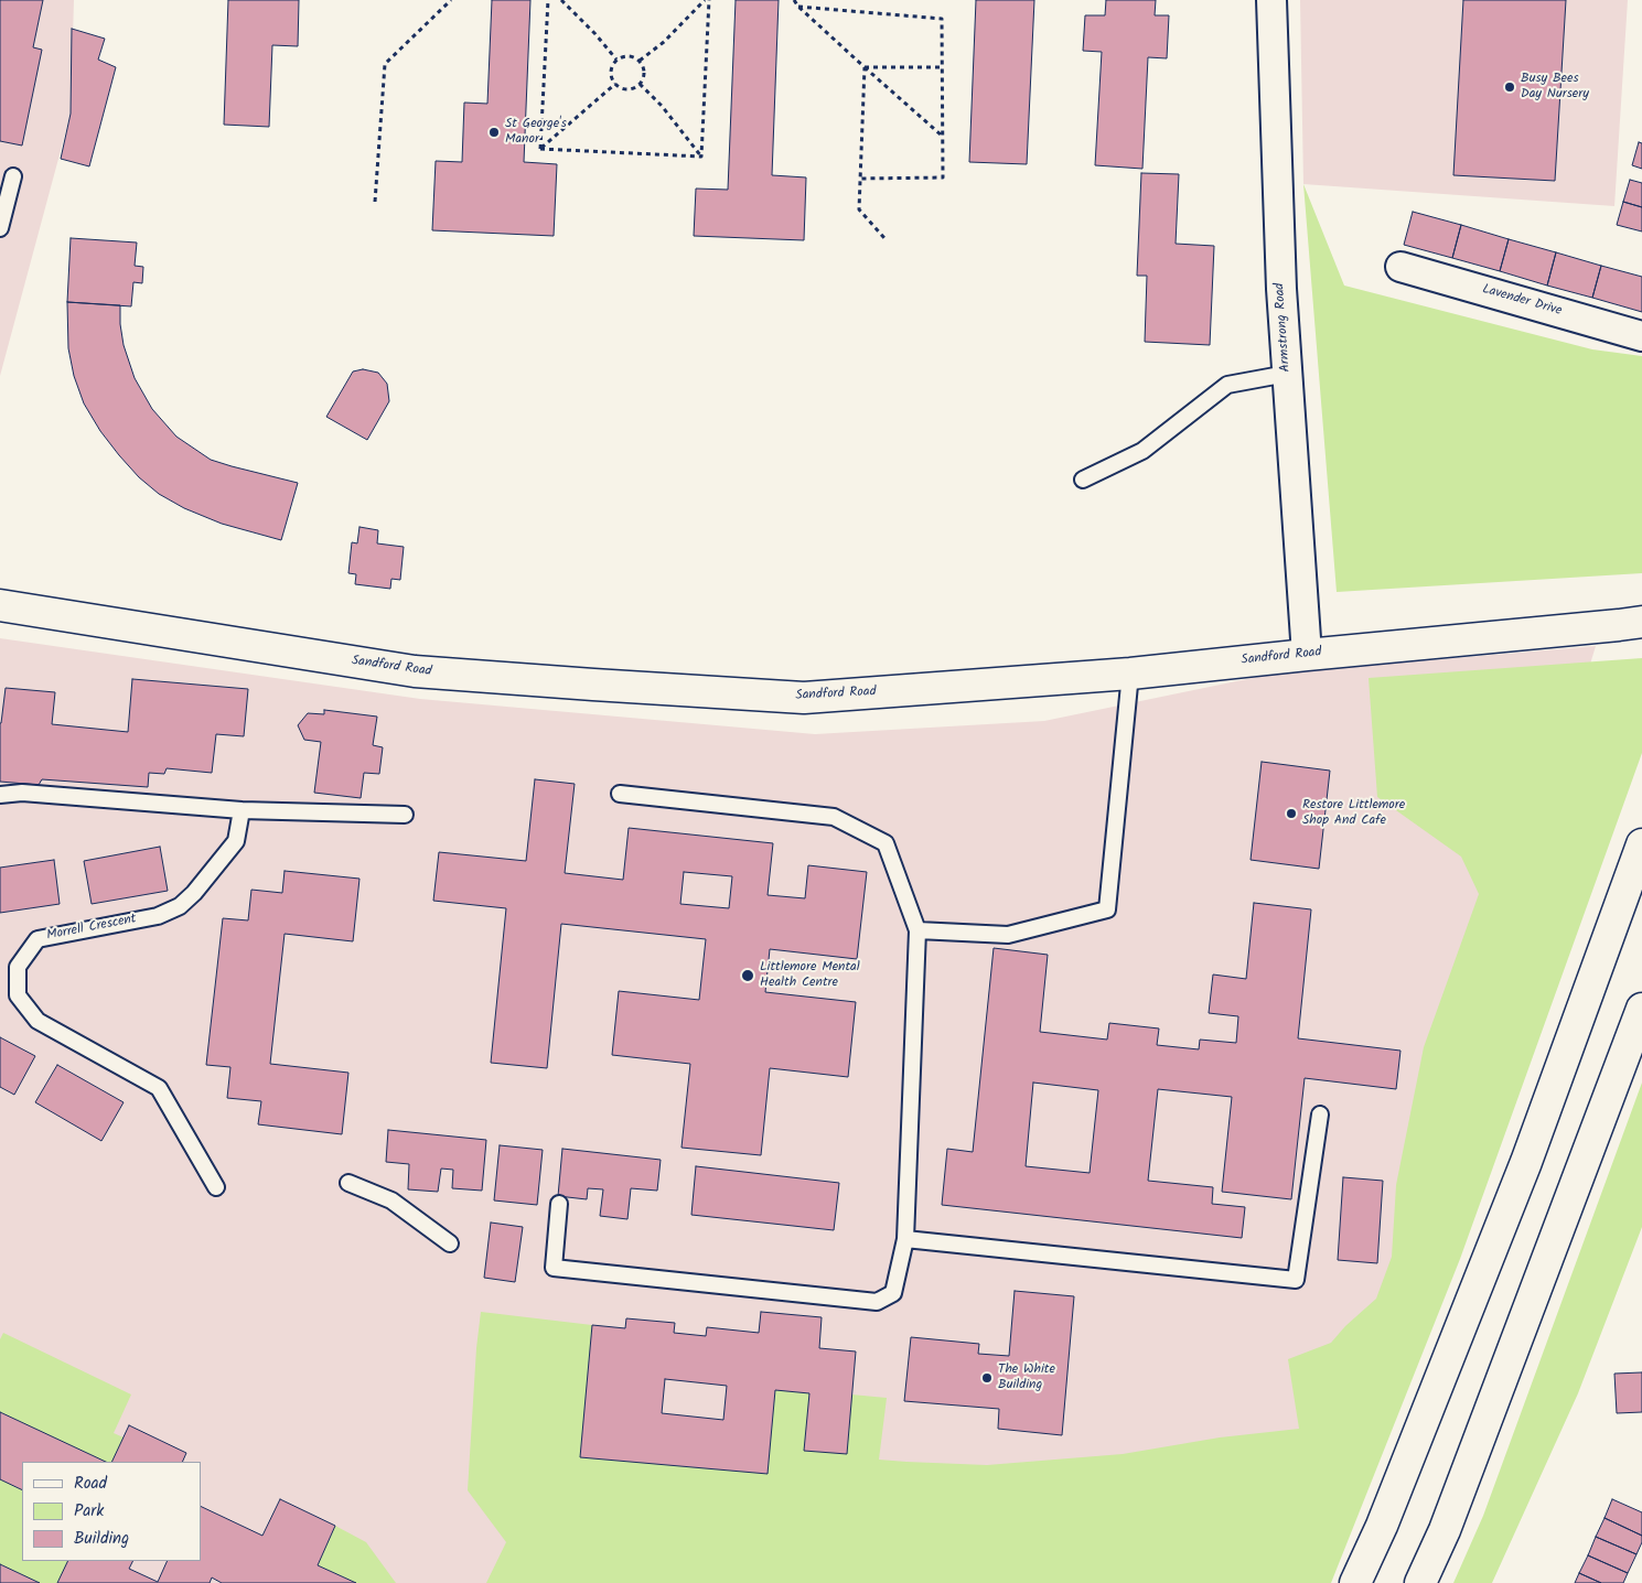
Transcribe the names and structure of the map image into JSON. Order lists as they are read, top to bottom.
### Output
{
  "streets": {
    "street": ["Lavender Drive", "Armstrong Road", "Sandford Road"],
    "lane": ["Morrell Crescent"]
  },
  "crossings": [
    ["Armstrong Road", "Sandford Road"]
  ],
  "places": [
    "Busy Bees Day Nursery",
    "St George's Manor",
    "Restore Littlemore Shop And Cafe",
    "Littlemore Mental Health Centre",
    "The White Building"
  ],
  "legend": ["Road", "Park", "Building"]
}
